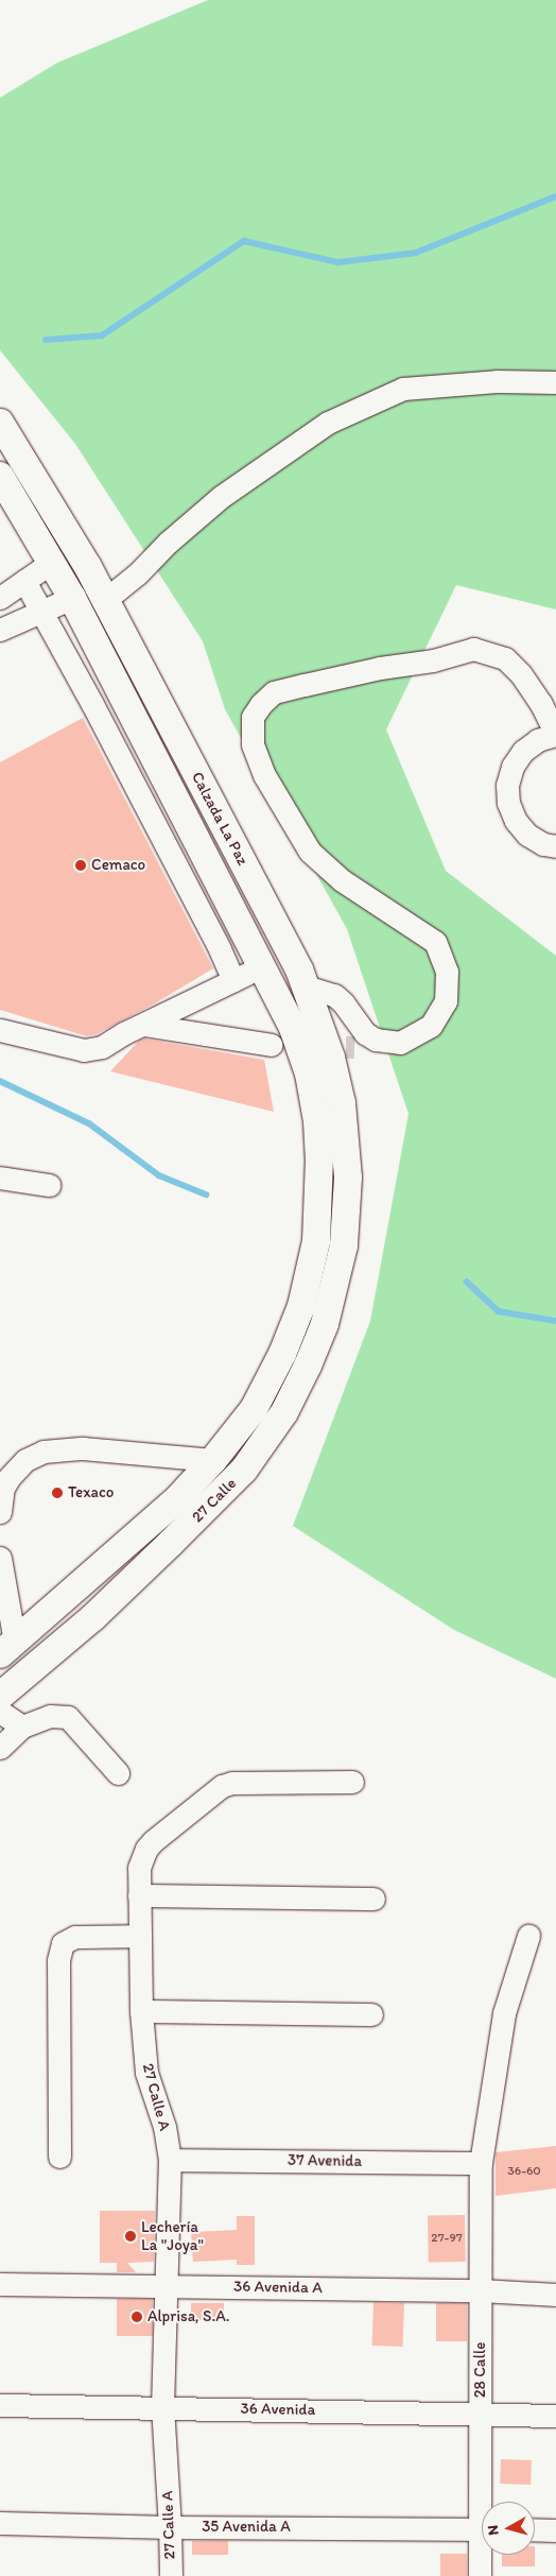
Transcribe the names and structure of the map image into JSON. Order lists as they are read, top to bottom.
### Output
{
  "streets": {
    "main road": ["Calzada La Paz", "27 Calle"],
    "street": [
      "27 Calle A",
      "37 Avenida",
      "36 Avenida A",
      "28 Calle",
      "36 Avenida",
      "35 Avenida A"
    ]
  },
  "crossings": [
    ["Calzada La Paz", "27 Calle"],
    ["27 Calle A", "37 Avenida"],
    ["27 Calle A", "36 Avenida A"],
    ["27 Calle A", "36 Avenida"],
    ["27 Calle A", "35 Avenida A"],
    ["37 Avenida", "28 Calle"],
    ["36 Avenida A", "28 Calle"],
    ["28 Calle", "36 Avenida"]
  ],
  "places": [
    "Cemaco",
    "Texaco",
    "Lechería La \"Joya\"",
    "Alprisa, S.A."
  ],
  "house_numbers": ["36-60", "27-97"],
  "north": "left"
}
